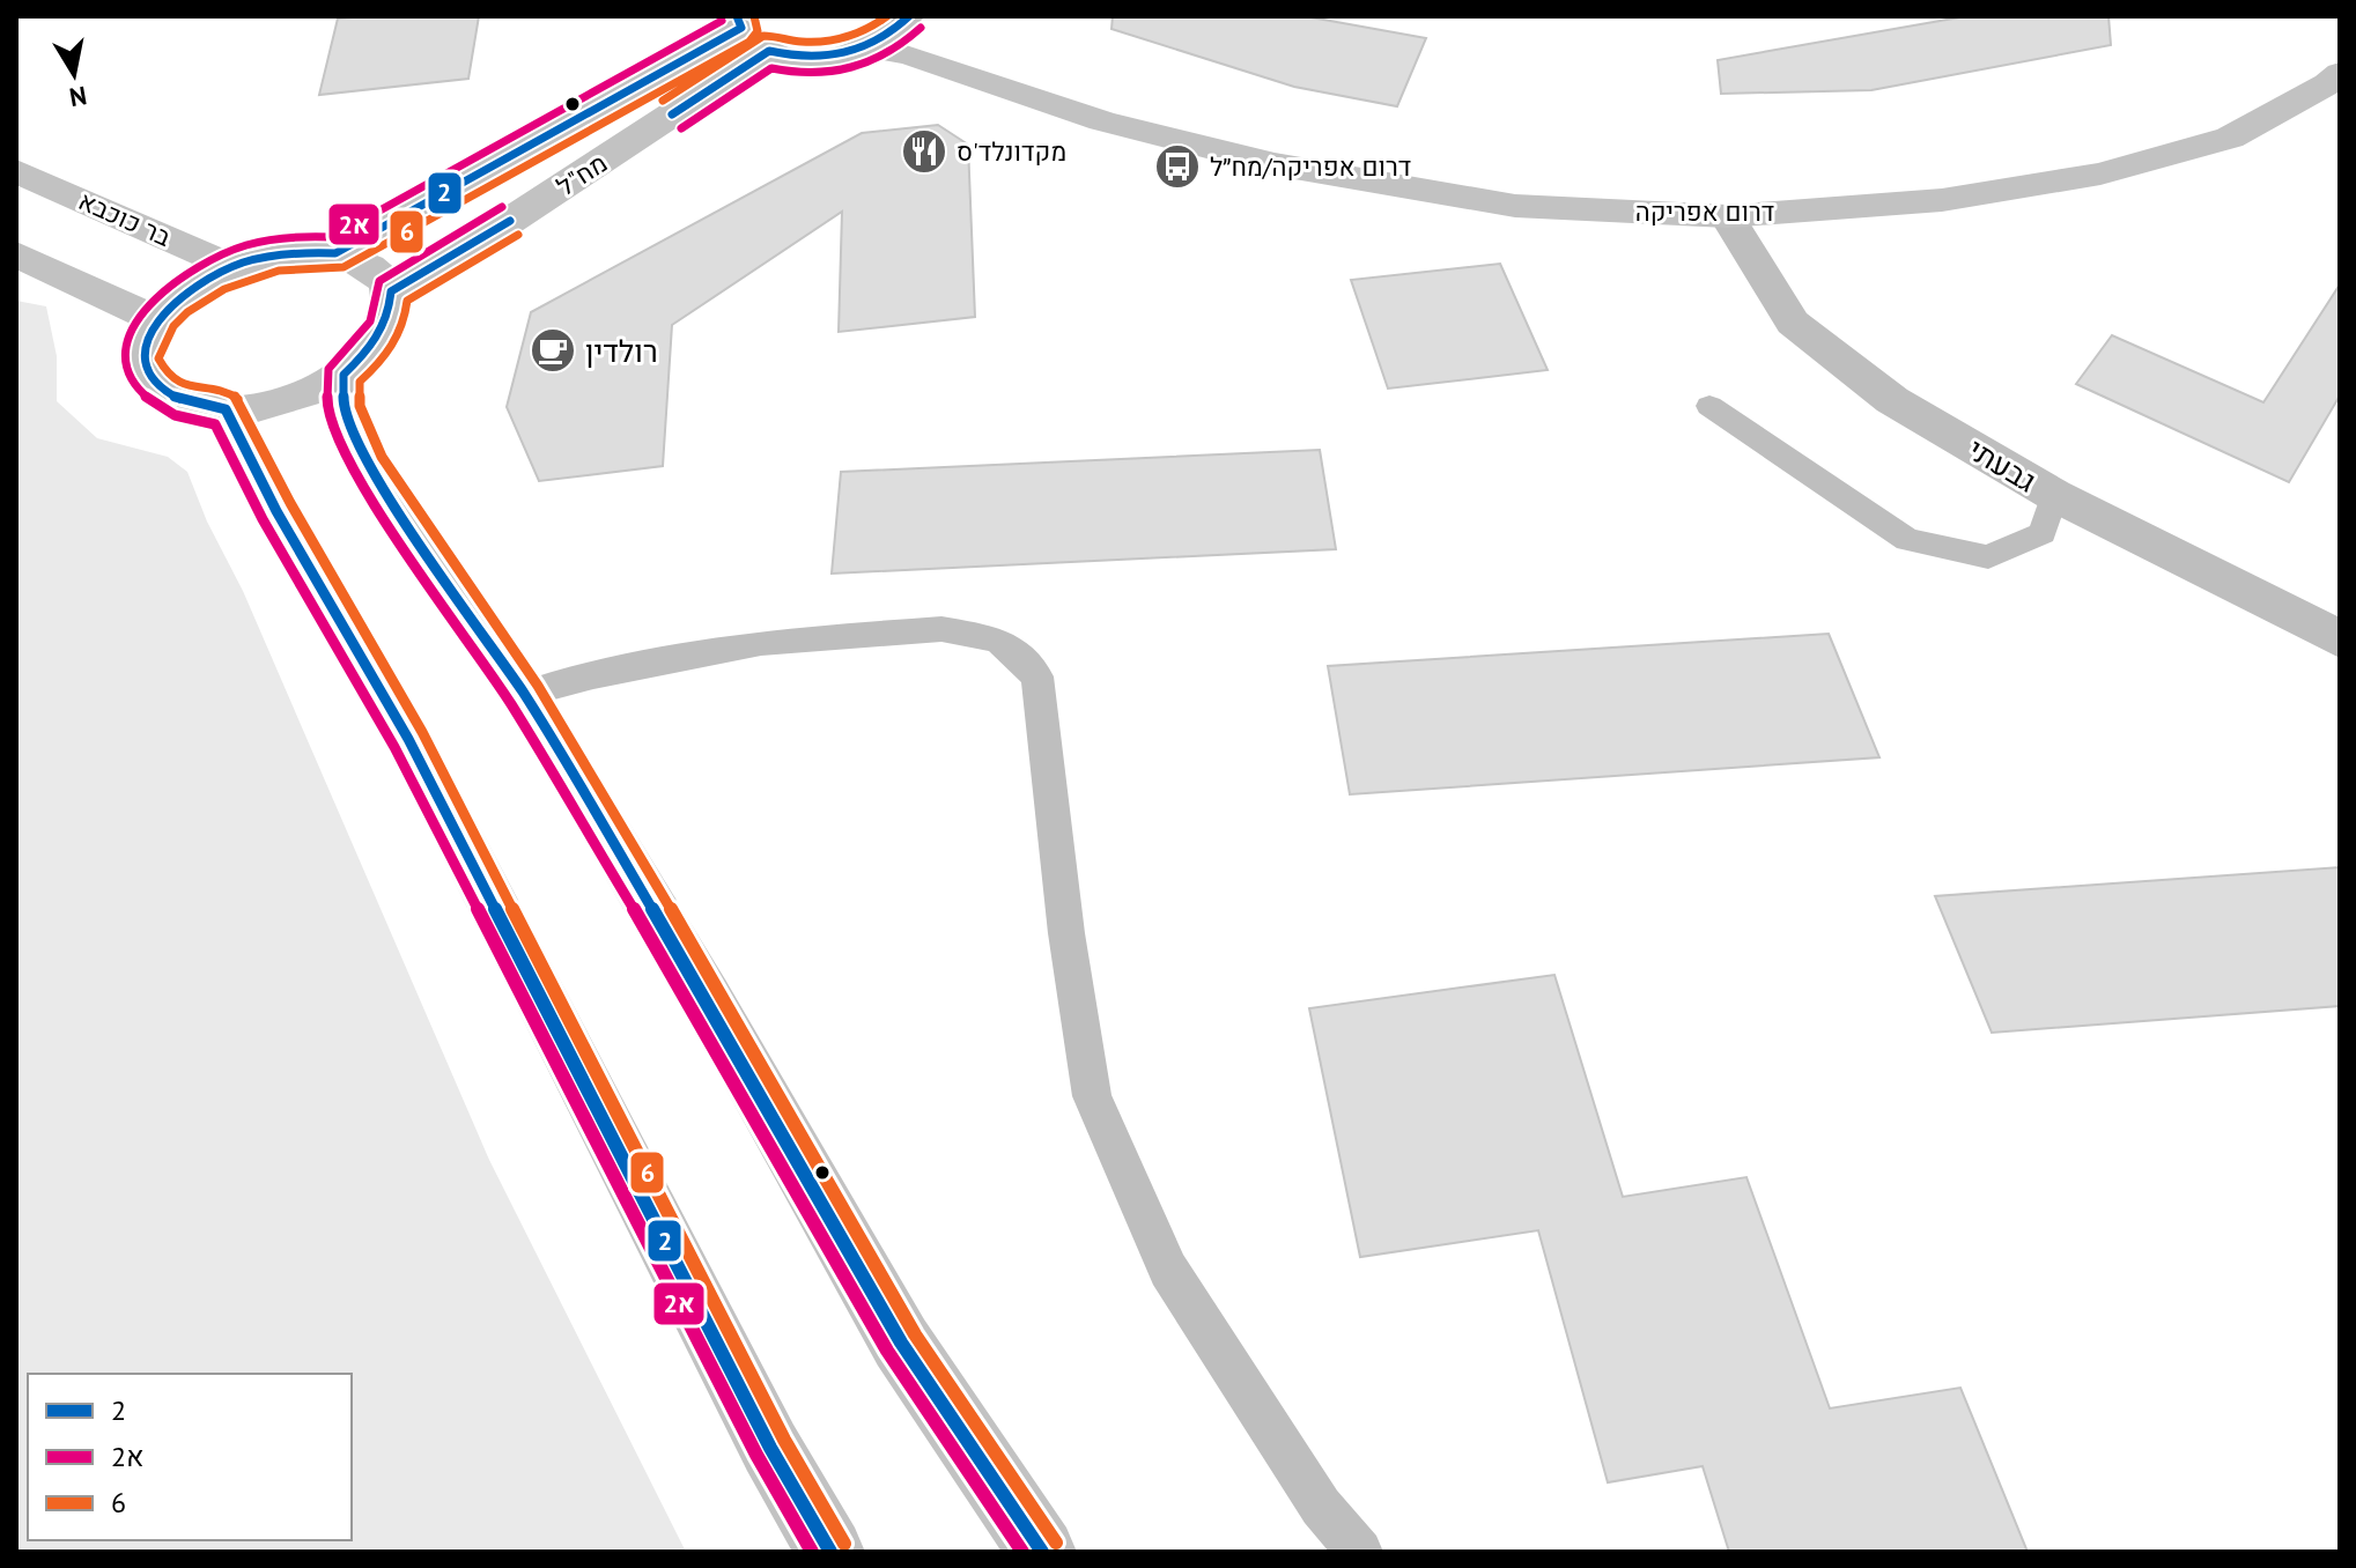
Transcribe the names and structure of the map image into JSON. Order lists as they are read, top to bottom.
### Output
{
  "streets": {
    "main road": ["מח\"ל", "דרום אפריקה", "בר כוכבא"],
    "street": ["גבעתי"]
  },
  "crossings": [
    ["מח\"ל", "בר כוכבא"],
    ["דרום אפריקה", "גבעתי"]
  ],
  "places": {
    "restaurant": ["מקדונלד'ס"],
    "bus stop": ["דרום אפריקה/מח״ל"],
    "cafe": ["רולדין"]
  },
  "lines": ["transit line 2", "transit line 6", "transit line 2א"],
  "legend": ["2", "2א", "6"],
  "north": "bottom"
}
